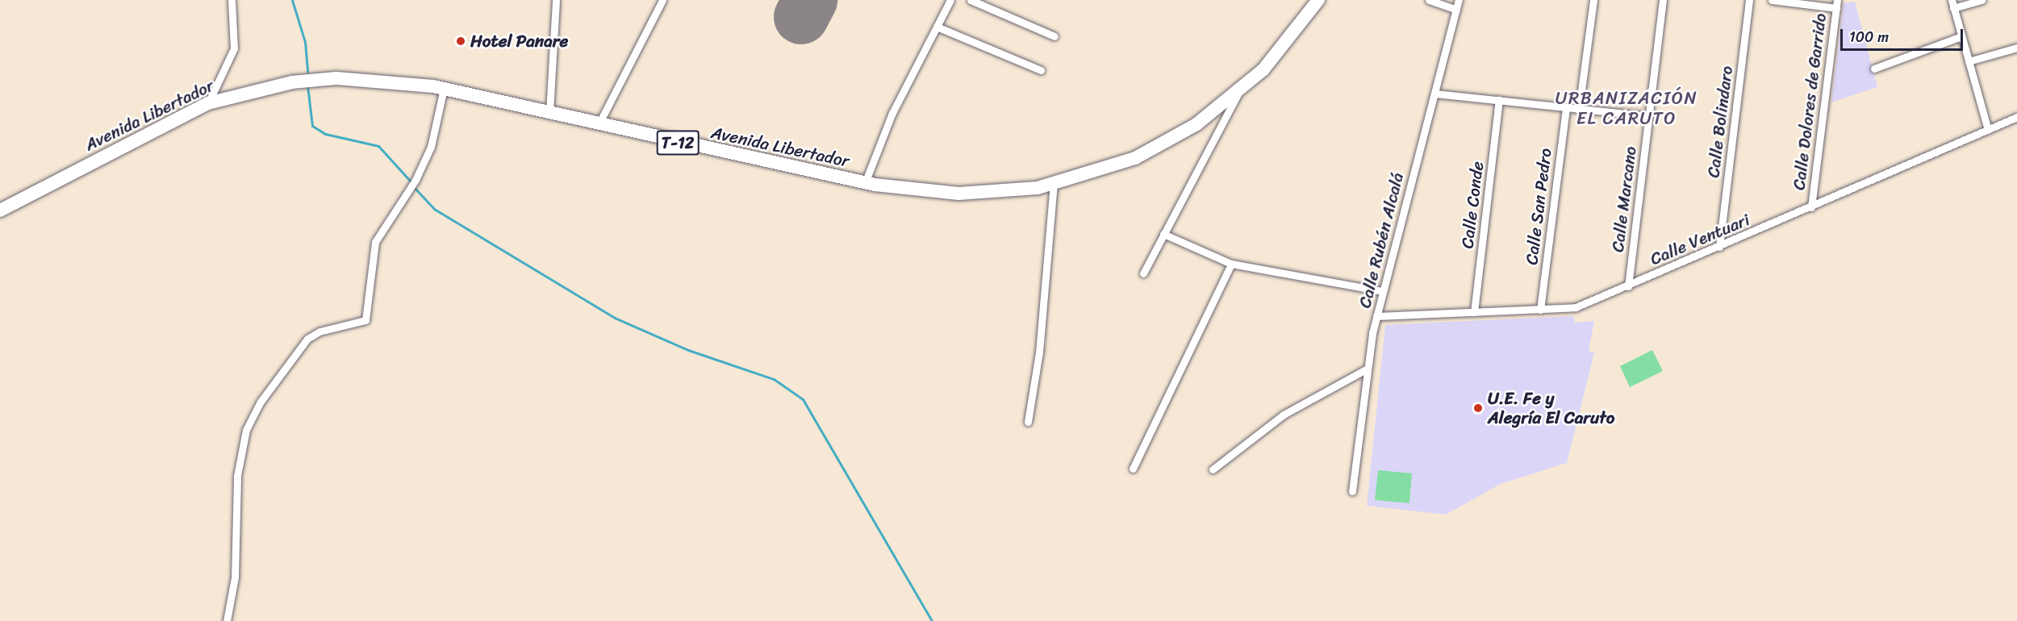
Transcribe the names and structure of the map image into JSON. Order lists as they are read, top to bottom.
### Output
{
  "streets": {
    "highway": ["Avenida Libertador", "T-12"],
    "street": [
      "Calle Dolores de Garrido",
      "Calle Bolindaro",
      "Calle Marcano",
      "Calle Conde",
      "Calle San Pedro",
      "Calle Ventuari",
      "Calle Rubén Alcalá"
    ]
  },
  "crossings": [
    ["Calle Dolores de Garrido", "Calle Ventuari"],
    ["Calle Bolindaro", "Calle Ventuari"],
    ["Calle Marcano", "Calle Ventuari"],
    ["Calle Conde", "Calle Ventuari"],
    ["Calle San Pedro", "Calle Ventuari"],
    ["Calle Ventuari", "Calle Rubén Alcalá"]
  ],
  "districts": ["URBANIZACIÓN EL CARUTO"],
  "places": ["Hotel Panare", "U.E. Fe y Alegría El Caruto"],
  "scale_bar": "100 m"
}
